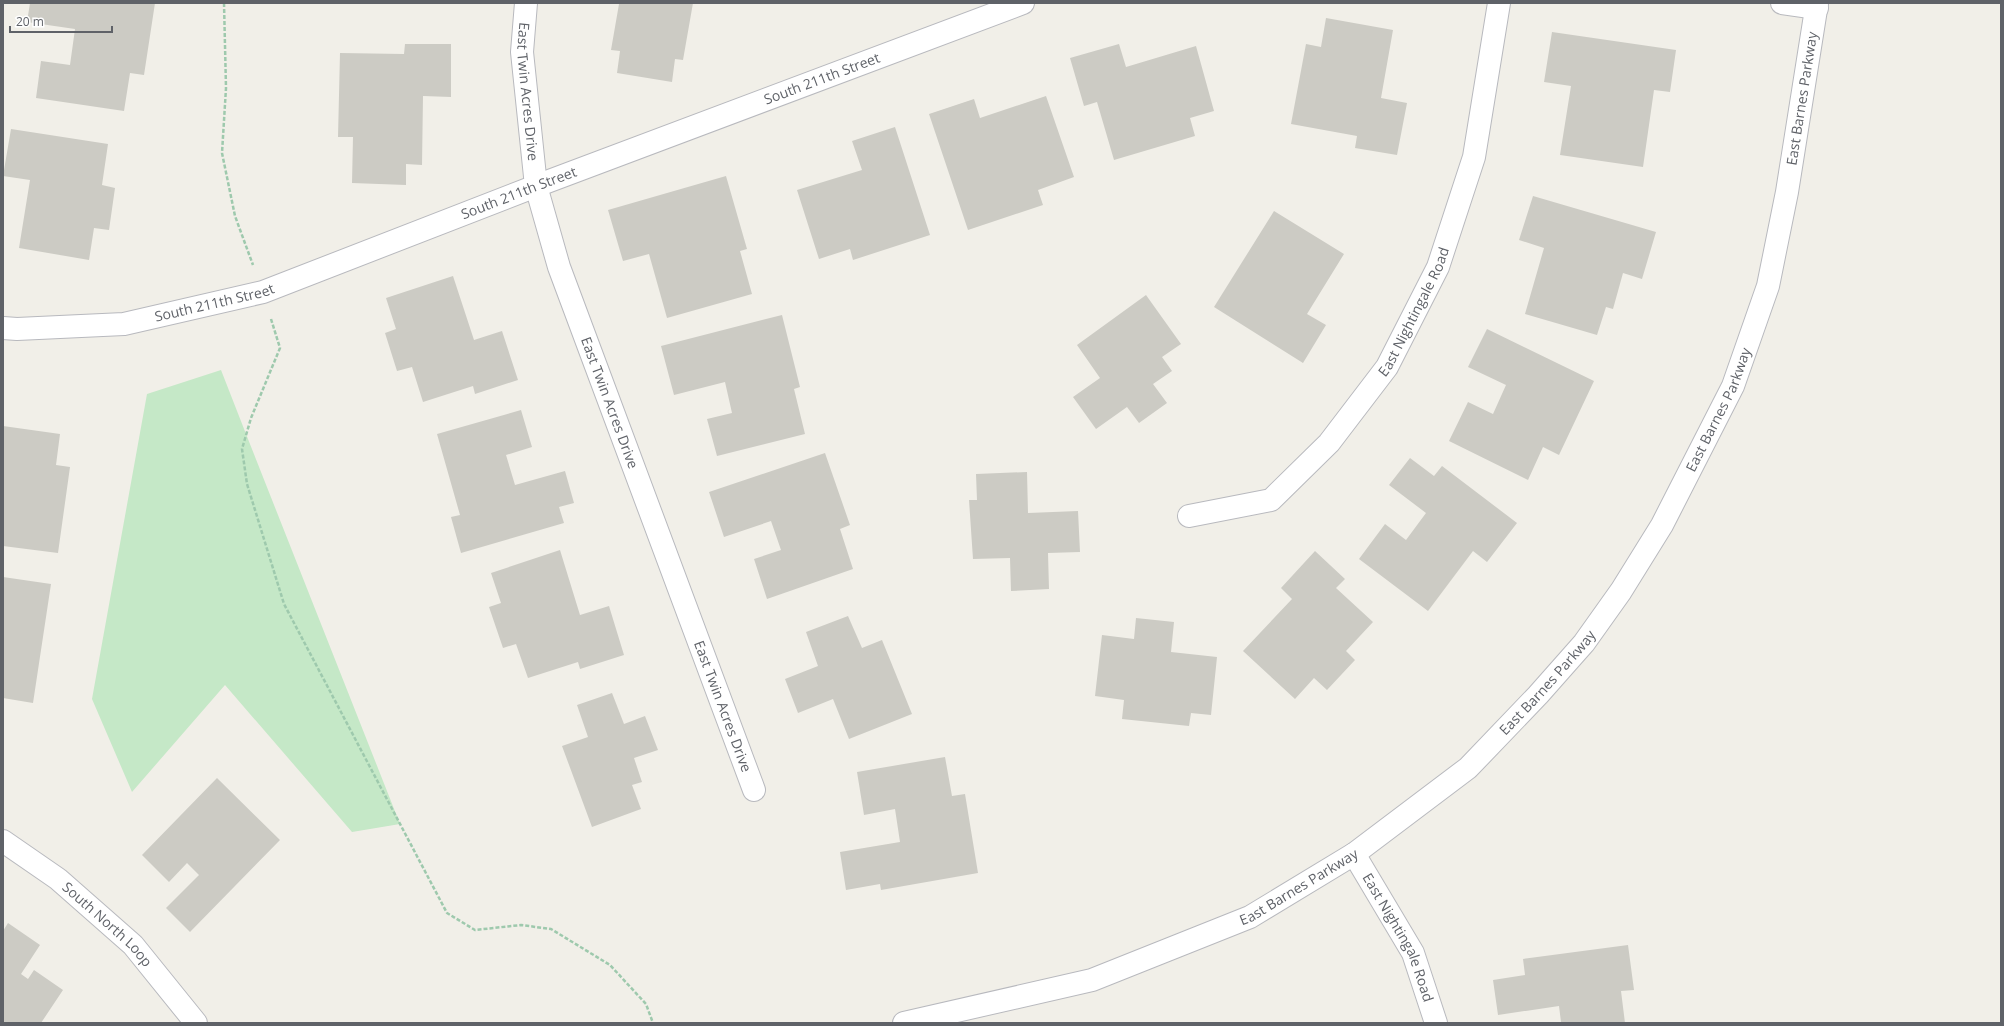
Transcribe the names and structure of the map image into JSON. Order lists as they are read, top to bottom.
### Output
{
  "streets": {
    "street": [
      "South 211th Street",
      "East Twin Acres Drive",
      "East Barnes Parkway",
      "East Nightingale Road",
      "South North Loop"
    ]
  },
  "crossings": [
    ["South 211th Street", "East Twin Acres Drive"],
    ["East Barnes Parkway", "East Nightingale Road"]
  ],
  "scale_bar": "20 m"
}
